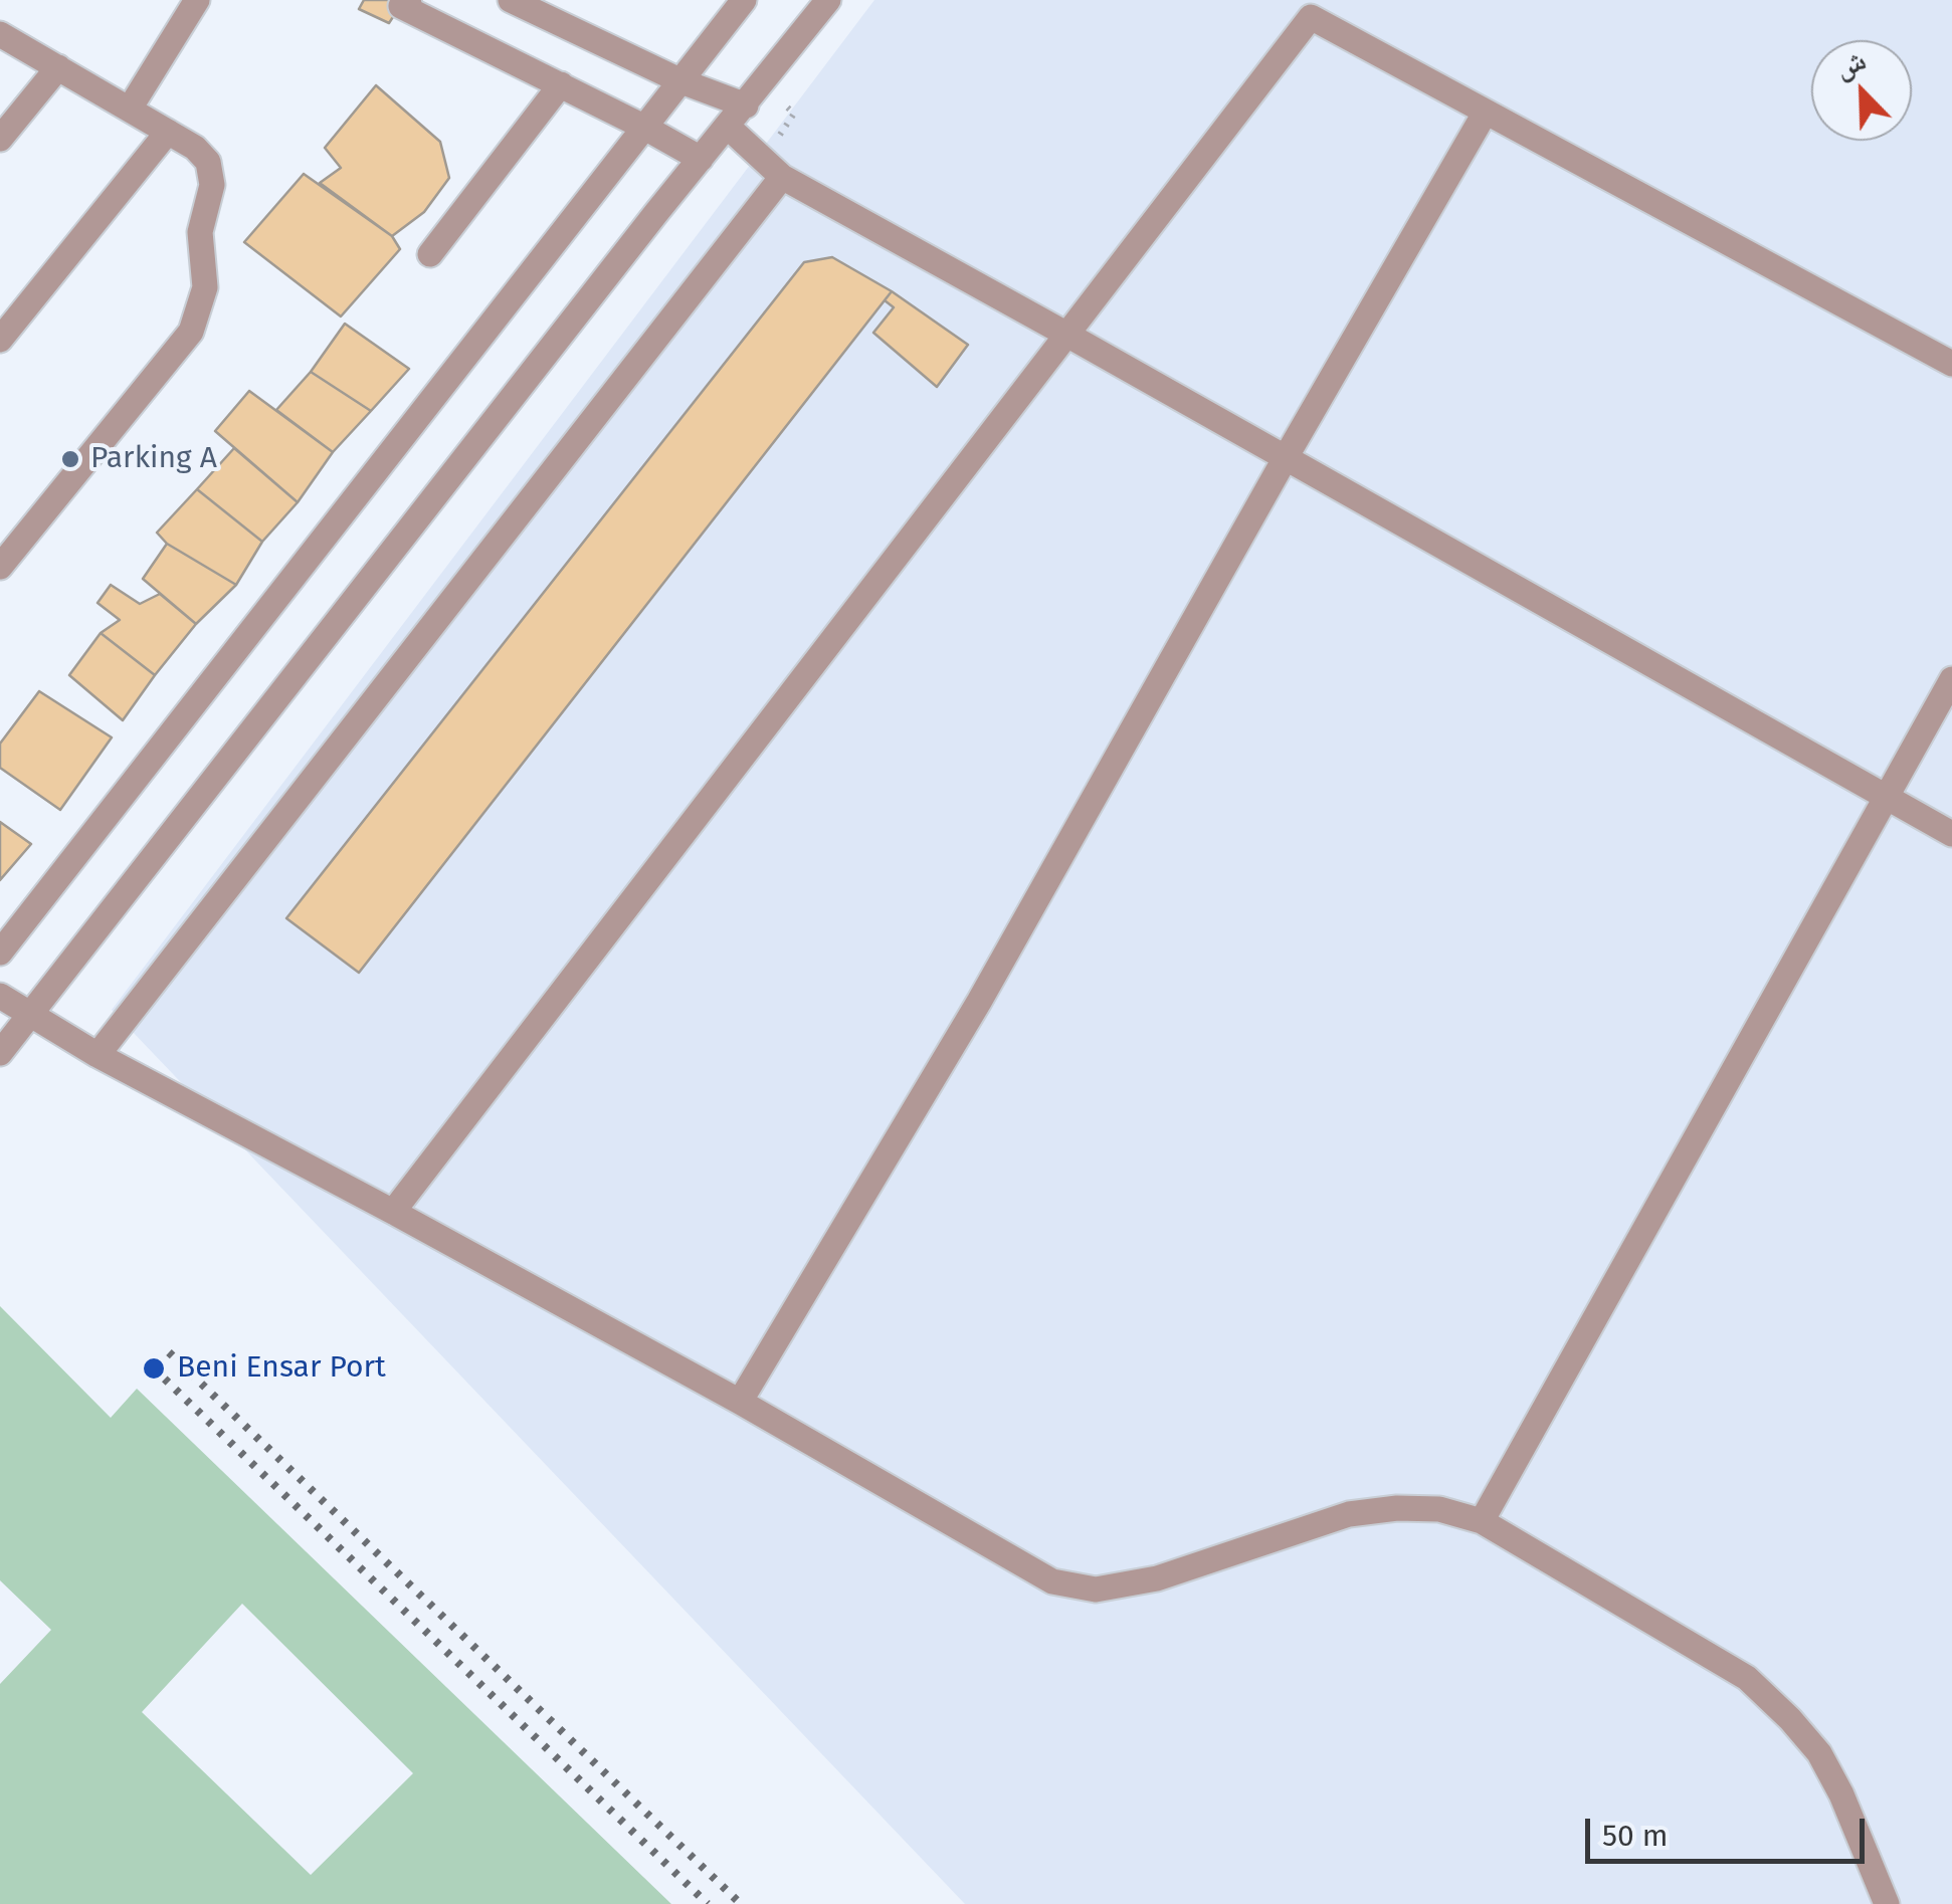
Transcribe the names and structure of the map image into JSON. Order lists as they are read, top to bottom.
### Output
{
  "places": ["Parking A", "Beni Ensar Port"],
  "scale_bar": "50 m",
  "north": "top left"
}
